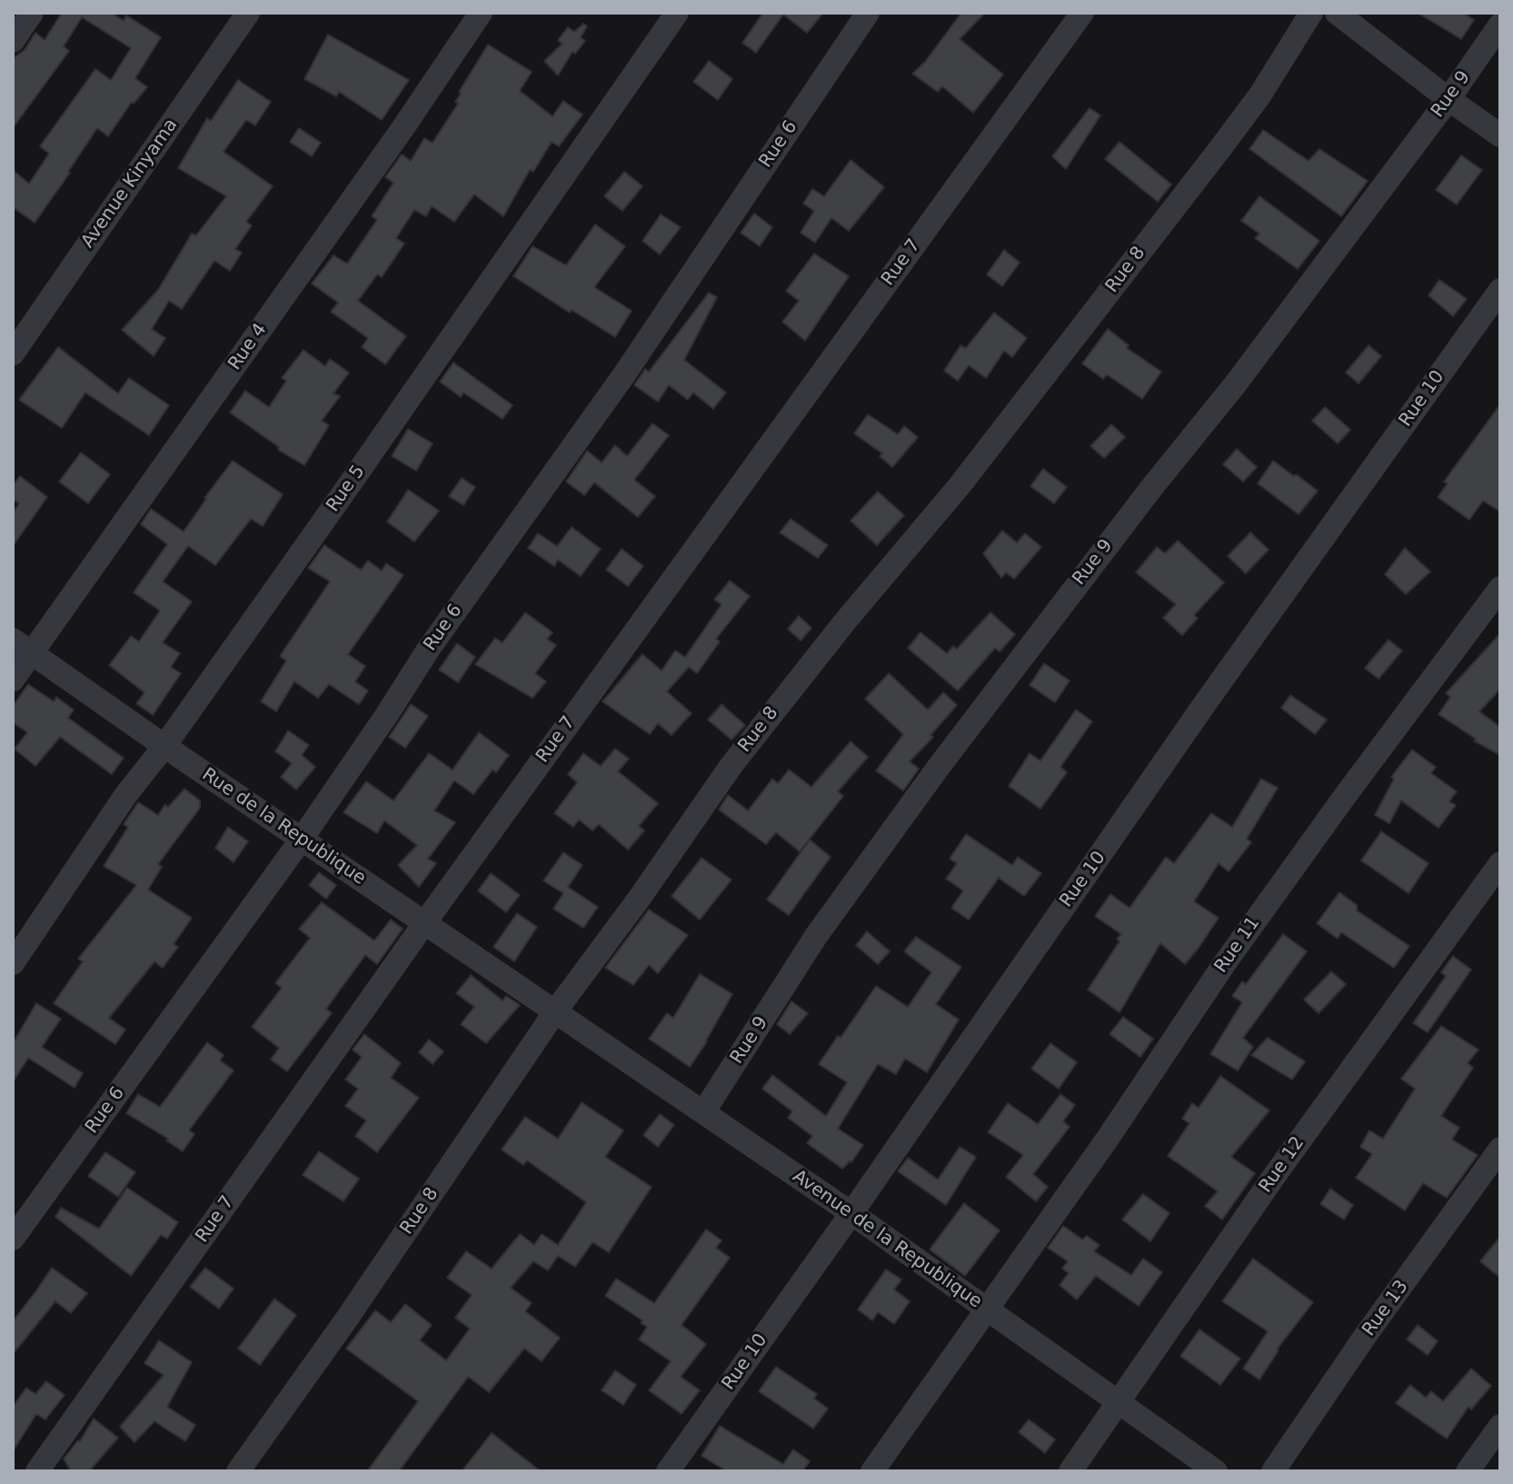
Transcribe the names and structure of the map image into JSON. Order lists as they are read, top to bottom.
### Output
{
  "streets": {
    "street": [
      "Rue 9",
      "Rue 6",
      "Avenue Kinyama",
      "Rue 7",
      "Rue 8",
      "Rue 4",
      "Rue 10",
      "Rue 5",
      "Rue de la Republique",
      "Rue 11",
      "Rue 12",
      "Avenue de la Republique",
      "Rue 13"
    ]
  },
  "crossings": [
    ["Rue 9", "Avenue de la Republique"],
    ["Rue 6", "Rue de la Republique"],
    ["Rue 7", "Rue de la Republique"],
    ["Rue 8", "Rue de la Republique"],
    ["Rue 8", "Avenue de la Republique"],
    ["Rue 4", "Rue de la Republique"],
    ["Rue 10", "Avenue de la Republique"],
    ["Rue 5", "Rue de la Republique"],
    ["Rue de la Republique", "Avenue de la Republique"],
    ["Rue 11", "Avenue de la Republique"],
    ["Rue 12", "Avenue de la Republique"]
  ]
}
